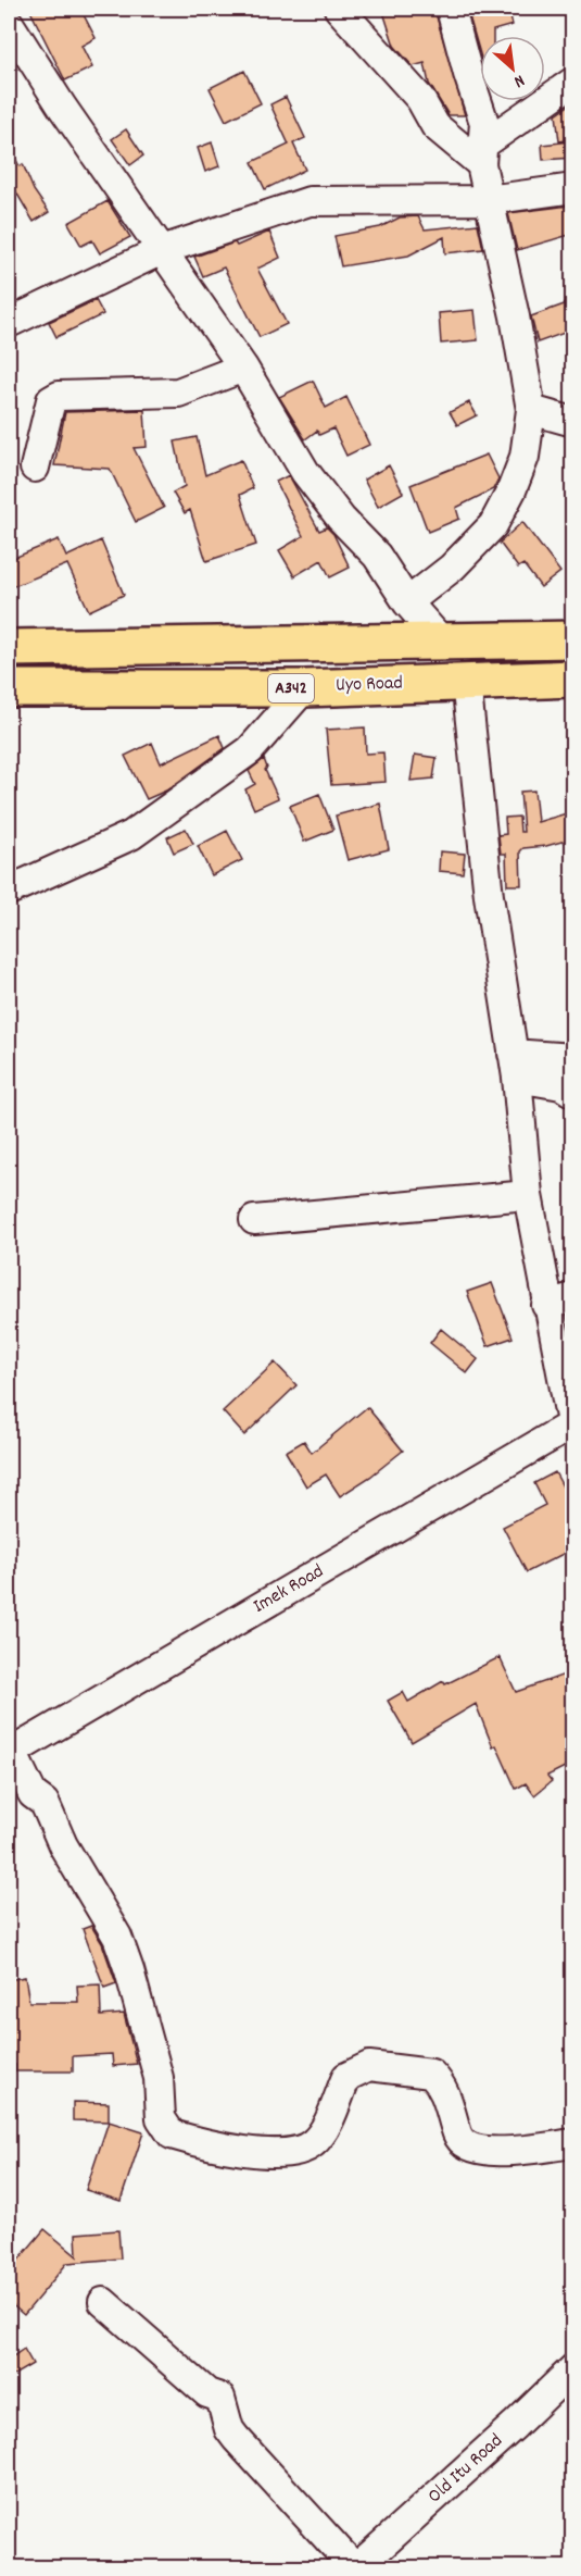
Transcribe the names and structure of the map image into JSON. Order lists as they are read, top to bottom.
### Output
{
  "streets": {
    "highway": ["Uyo Road", "A342"],
    "street": ["Imek Road", "Old Itu Road"]
  },
  "north": "bottom right"
}
